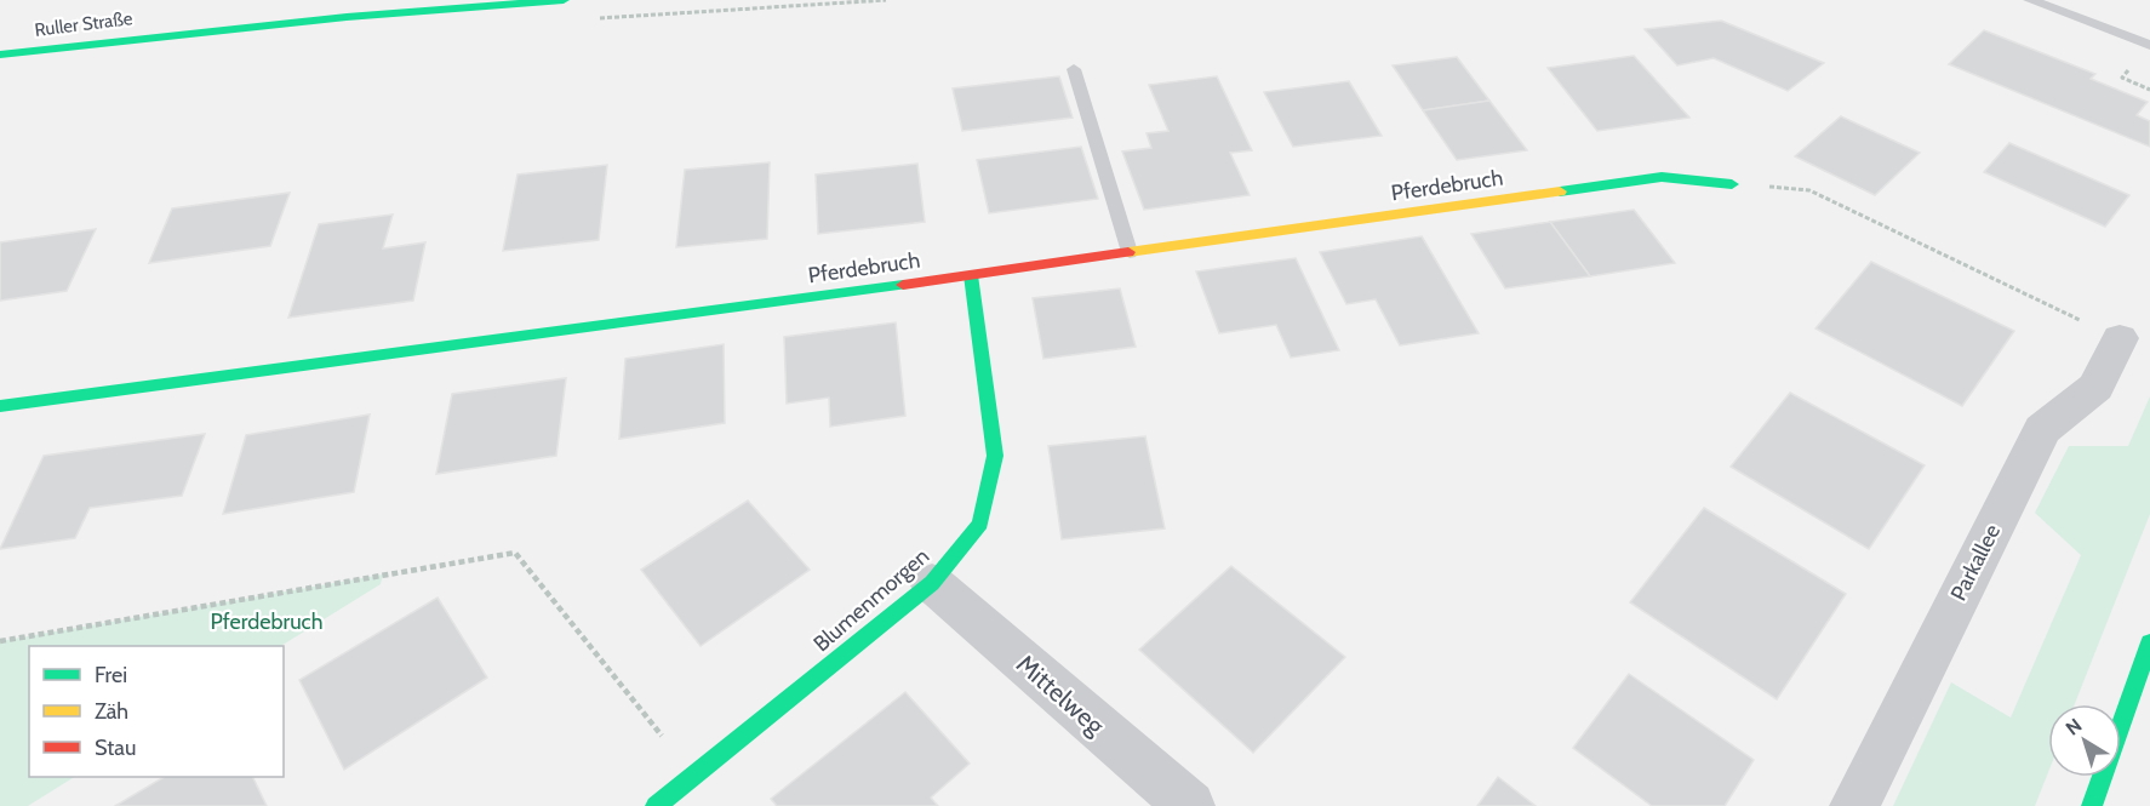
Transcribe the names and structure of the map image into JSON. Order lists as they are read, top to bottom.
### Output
{
  "streets": {
    "street": [
      "Ruller Straße",
      "Pferdebruch",
      "Parkallee",
      "Blumenmorgen",
      "Mittelweg"
    ]
  },
  "crossings": [
    ["Pferdebruch", "Blumenmorgen"],
    ["Blumenmorgen", "Mittelweg"]
  ],
  "parks": ["Pferdebruch"],
  "legend": ["Frei", "Zäh", "Stau"],
  "north": "top left"
}
